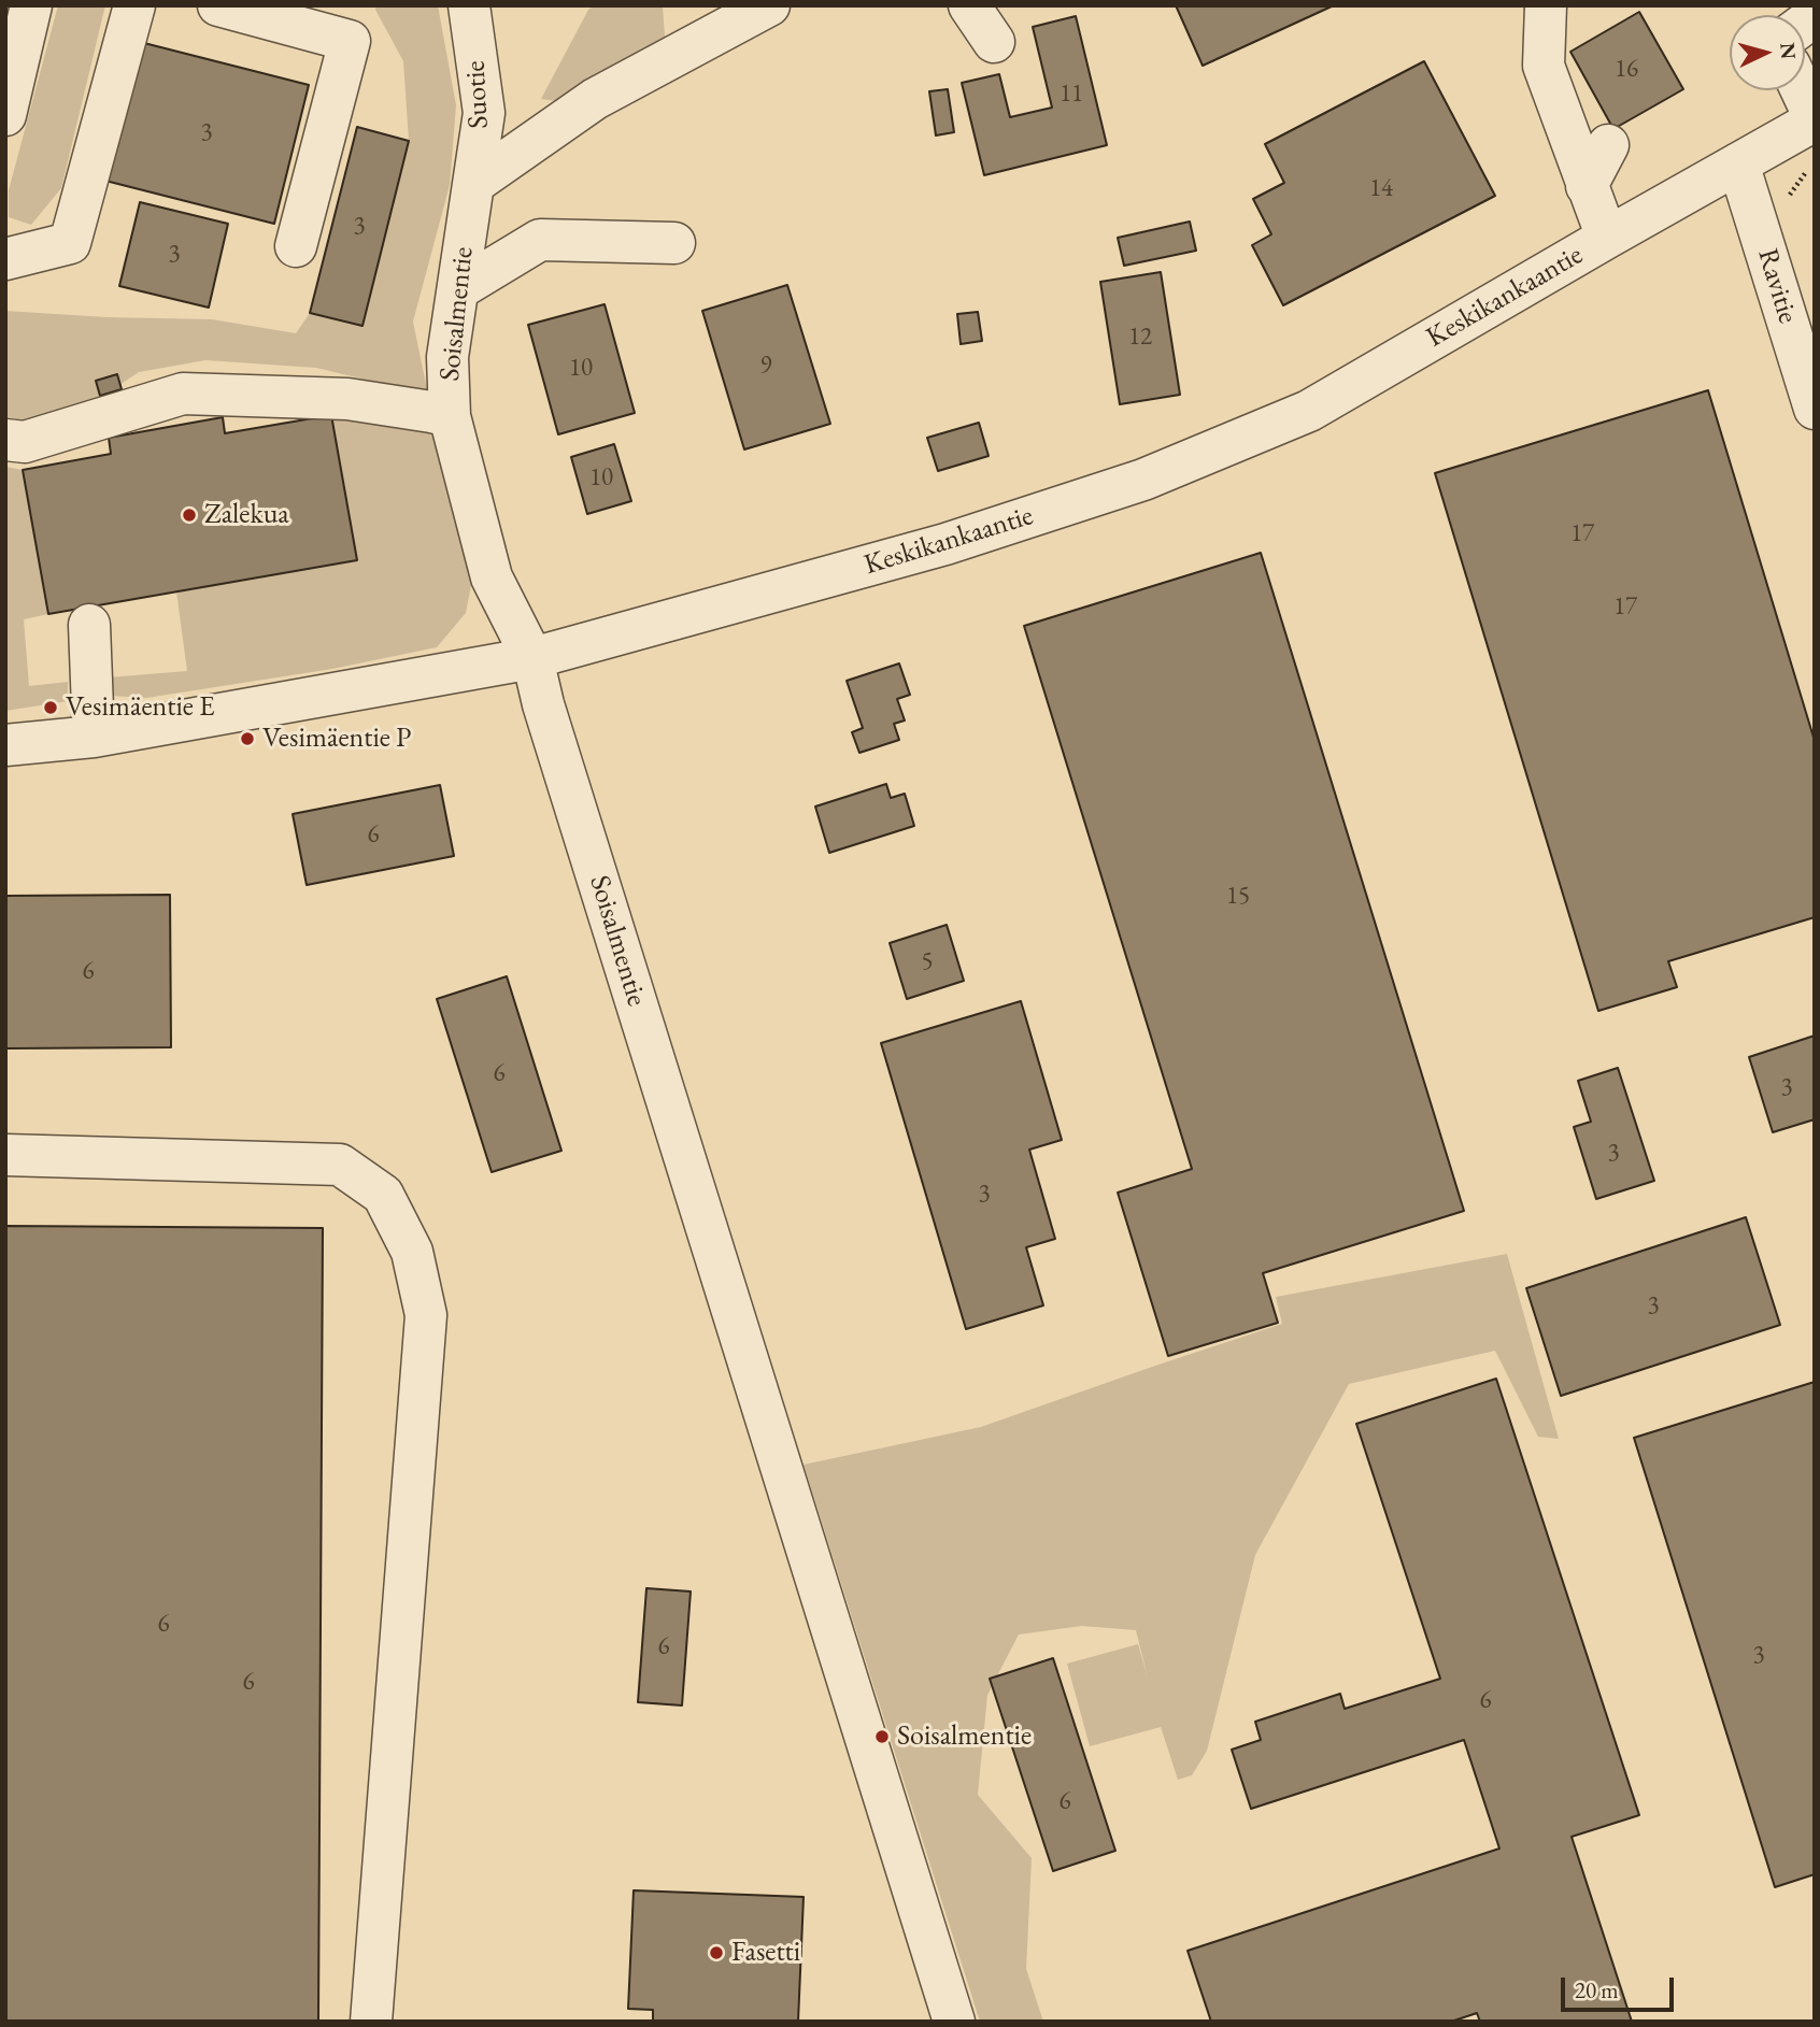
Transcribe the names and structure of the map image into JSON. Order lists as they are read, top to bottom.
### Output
{
  "streets": {
    "street": [
      "Suotie",
      "Ravitie",
      "Keskikankaantie",
      "Soisalmentie"
    ]
  },
  "crossings": [
    ["Suotie", "Soisalmentie"],
    ["Ravitie", "Keskikankaantie"],
    ["Keskikankaantie", "Soisalmentie"]
  ],
  "places": [
    "Zalekua",
    "Vesimäentie E",
    "Vesimäentie P",
    "Soisalmentie",
    "Fasetti"
  ],
  "house_numbers": [
    "16",
    "11",
    "3",
    "14",
    "3",
    "3",
    "12",
    "9",
    "10",
    "10",
    "17",
    "17",
    "6",
    "15",
    "5",
    "6",
    "6",
    "3",
    "3",
    "3",
    "3",
    "6",
    "6",
    "3",
    "6",
    "6",
    "6"
  ],
  "scale_bar": "20 m",
  "north": "right"
}
